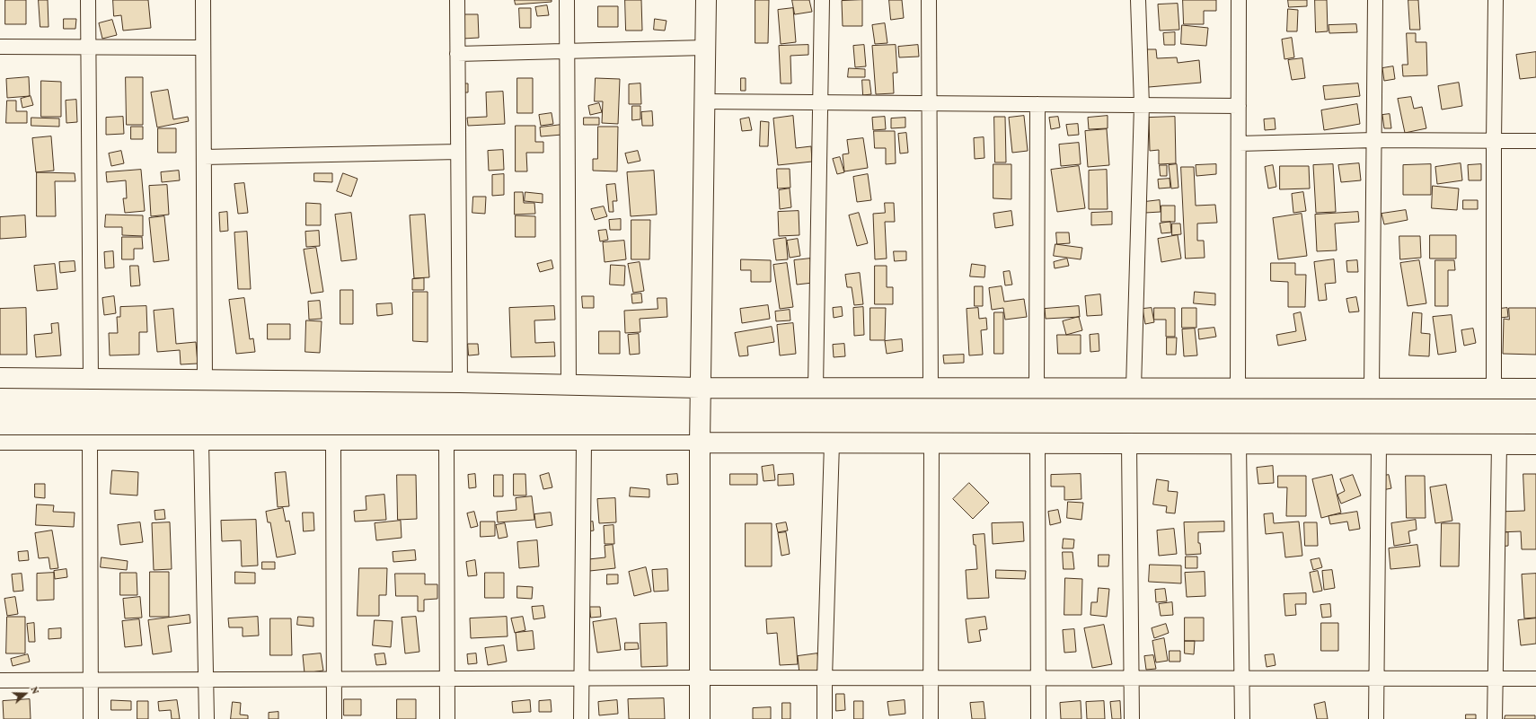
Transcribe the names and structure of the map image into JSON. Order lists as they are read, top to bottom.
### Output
{
  "north": "right"
}
